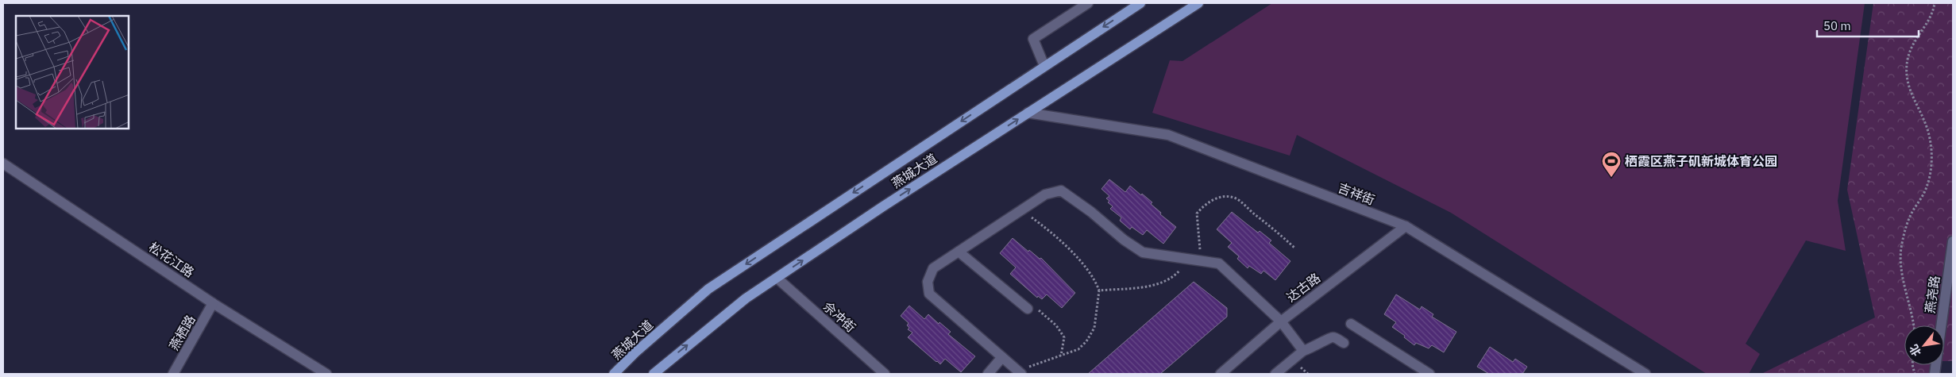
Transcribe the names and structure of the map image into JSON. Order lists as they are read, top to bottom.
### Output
{
  "streets": {
    "main road": ["燕城大道"],
    "street": [
      "吉祥街",
      "松花江路",
      "达古路",
      "燕尧路",
      "佘冲街",
      "燕栖路"
    ]
  },
  "crossings": [
    ["燕城大道", "吉祥街"],
    ["燕城大道", "佘冲街"],
    ["吉祥街", "达古路"],
    ["松花江路", "燕栖路"]
  ],
  "places": {
    "sports": ["栖霞区燕子矶新城体育公园"]
  },
  "scale_bar": "50 m",
  "north": "bottom left"
}
